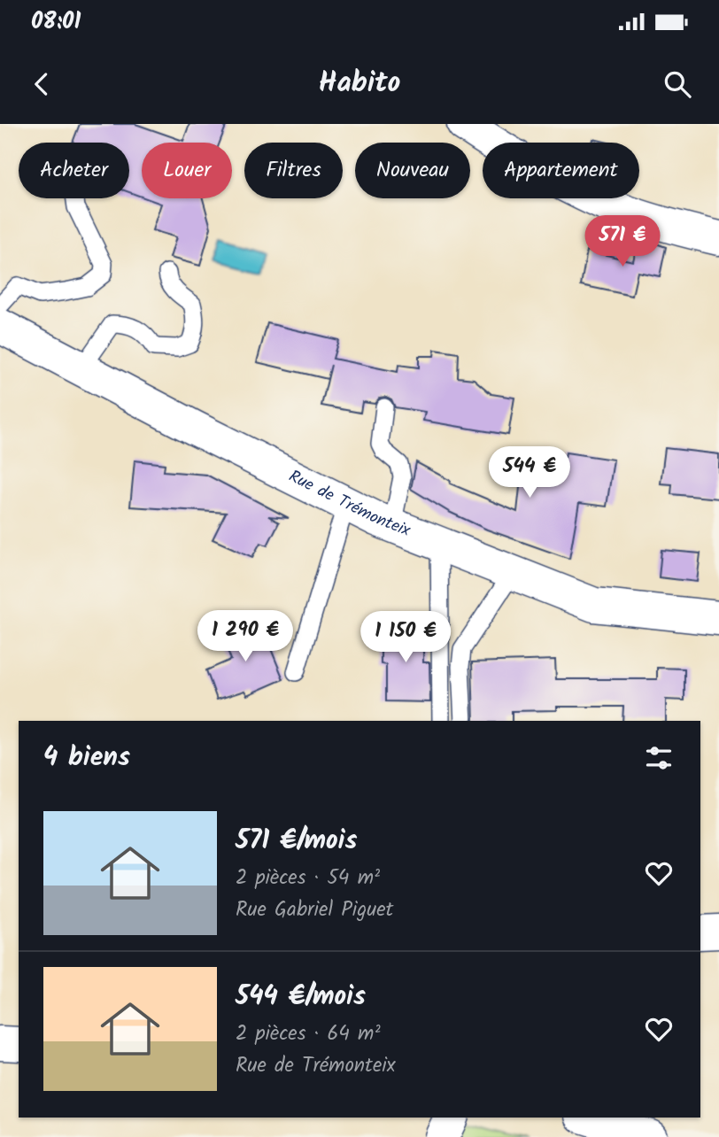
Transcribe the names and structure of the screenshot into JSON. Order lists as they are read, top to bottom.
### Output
{
  "streets": {
    "street": ["Rue de Trémonteix"]
  },
  "page": {
    "status": "08:01",
    "header": "Habito",
    "chip": [
      "Acheter",
      "Louer",
      "Filtres",
      "Nouveau",
      "Appartement"
    ],
    "price": [
      "571 €",
      "544 €",
      "1 290 €",
      "1 150 €"
    ],
    "heading": "4 biens",
    "list": [
      {
        "name": "571 €/mois",
        "note": "2 pièces · 54 m² · Rue Gabriel Piguet"
      },
      {
        "name": "544 €/mois",
        "note": "2 pièces · 64 m² · Rue de Trémonteix"
      }
    ]
  }
}
